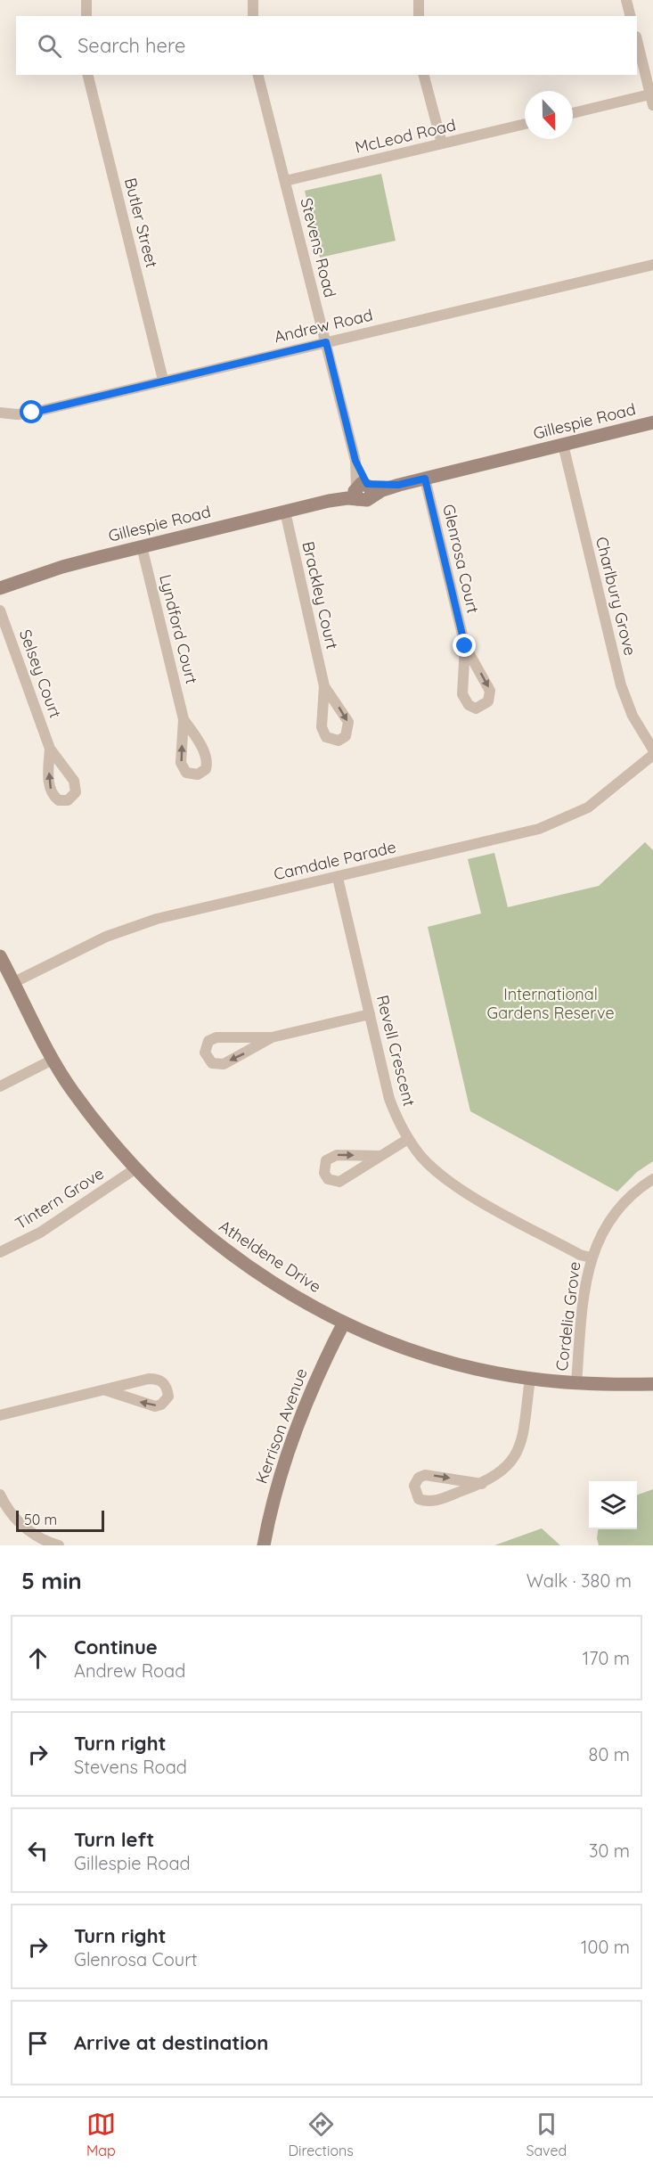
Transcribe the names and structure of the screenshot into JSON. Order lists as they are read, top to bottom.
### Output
{
  "streets": {
    "street": [
      "McLeod Road",
      "Butler Street",
      "Stevens Road",
      "Andrew Road",
      "Gillespie Road",
      "Glenrosa Court",
      "Brackley Court",
      "Charlbury Grove",
      "Lyndford Court",
      "Selsey Court",
      "Camdale Parade",
      "Revell Crescent",
      "Tintern Grove",
      "Atheldene Drive",
      "Cordelia Grove",
      "Kerrison Avenue"
    ]
  },
  "crossings": [
    ["McLeod Road", "Stevens Road"],
    ["Butler Street", "Andrew Road"],
    ["Stevens Road", "Andrew Road"],
    ["Stevens Road", "Gillespie Road"],
    ["Gillespie Road", "Glenrosa Court"],
    ["Gillespie Road", "Brackley Court"],
    ["Gillespie Road", "Charlbury Grove"],
    ["Gillespie Road", "Lyndford Court"],
    ["Camdale Parade", "Revell Crescent"],
    ["Camdale Parade", "Atheldene Drive"],
    ["Revell Crescent", "Cordelia Grove"],
    ["Tintern Grove", "Atheldene Drive"],
    ["Atheldene Drive", "Cordelia Grove"],
    ["Atheldene Drive", "Kerrison Avenue"]
  ],
  "parks": ["International Gardens Reserve"],
  "scale_bar": "50 m",
  "north": "bottom",
  "page": {
    "search": "Search here",
    "scale": "50 m",
    "heading": ["5 min", "Walk · 380 m"],
    "list": [
      ["Continue", "Andrew Road", "170 m"],
      ["Turn right", "Stevens Road", "80 m"],
      ["Turn left", "Gillespie Road", "30 m"],
      ["Turn right", "Glenrosa Court", "100 m"],
      "Arrive at destination"
    ],
    "nav": ["Map", "Directions", "Saved"]
  }
}
